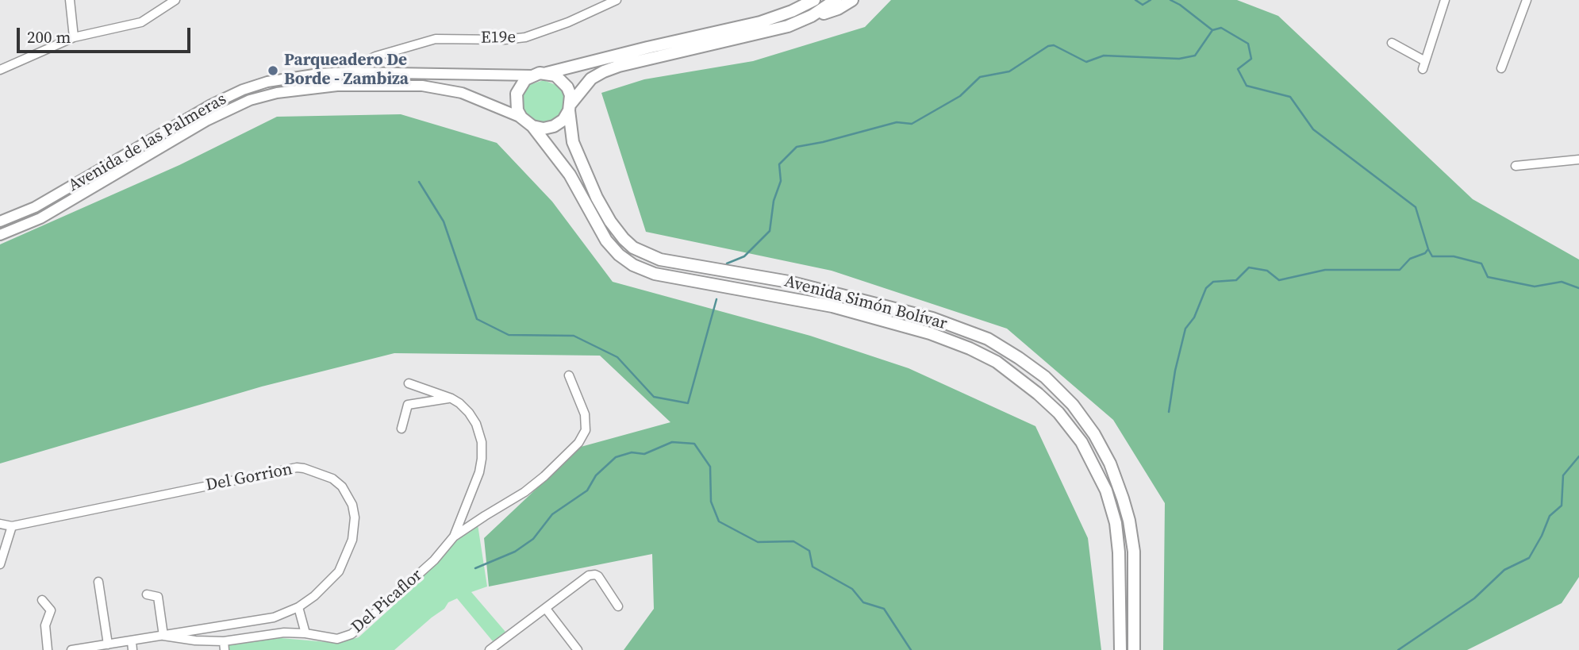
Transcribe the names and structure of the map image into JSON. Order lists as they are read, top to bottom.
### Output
{
  "streets": {
    "highway": ["Avenida Simón Bolívar"],
    "main road": ["Avenida de las Palmeras"],
    "street": ["E19e", "Del Gorrion", "Del Picaflor"]
  },
  "crossings": [
    ["E19e", "Avenida de las Palmeras"],
    ["Avenida de las Palmeras", "Avenida Simón Bolívar"],
    ["Del Gorrion", "Del Picaflor"]
  ],
  "places": ["Parqueadero De Borde - Zambiza"],
  "scale_bar": "200 m"
}
